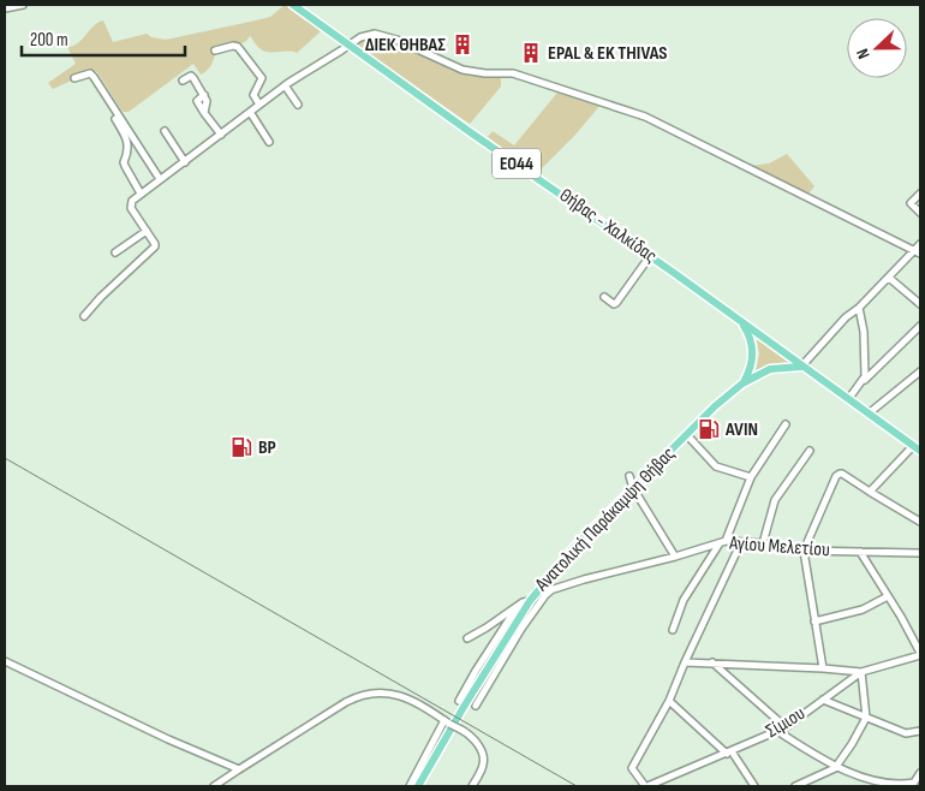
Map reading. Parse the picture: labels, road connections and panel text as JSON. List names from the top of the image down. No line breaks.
{"streets":{"main road":["ΕΟ44","Θήβας - Χαλκίδας","Ανατολική Παράκαμψη Θήβας"],"street":["Αγίου Μελετίου","Σίμιου"]},"crossings":[["Θήβας - Χαλκίδας","Ανατολική Παράκαμψη Θήβας"],["Ανατολική Παράκαμψη Θήβας","Αγίου Μελετίου"]],"places":{"building":["ΔΙΕΚ ΘΗΒΑΣ","EPAL & EK THIVAS"],"fuel station":["AVIN","BP"]},"scale_bar":"200 m","north":"left"}
